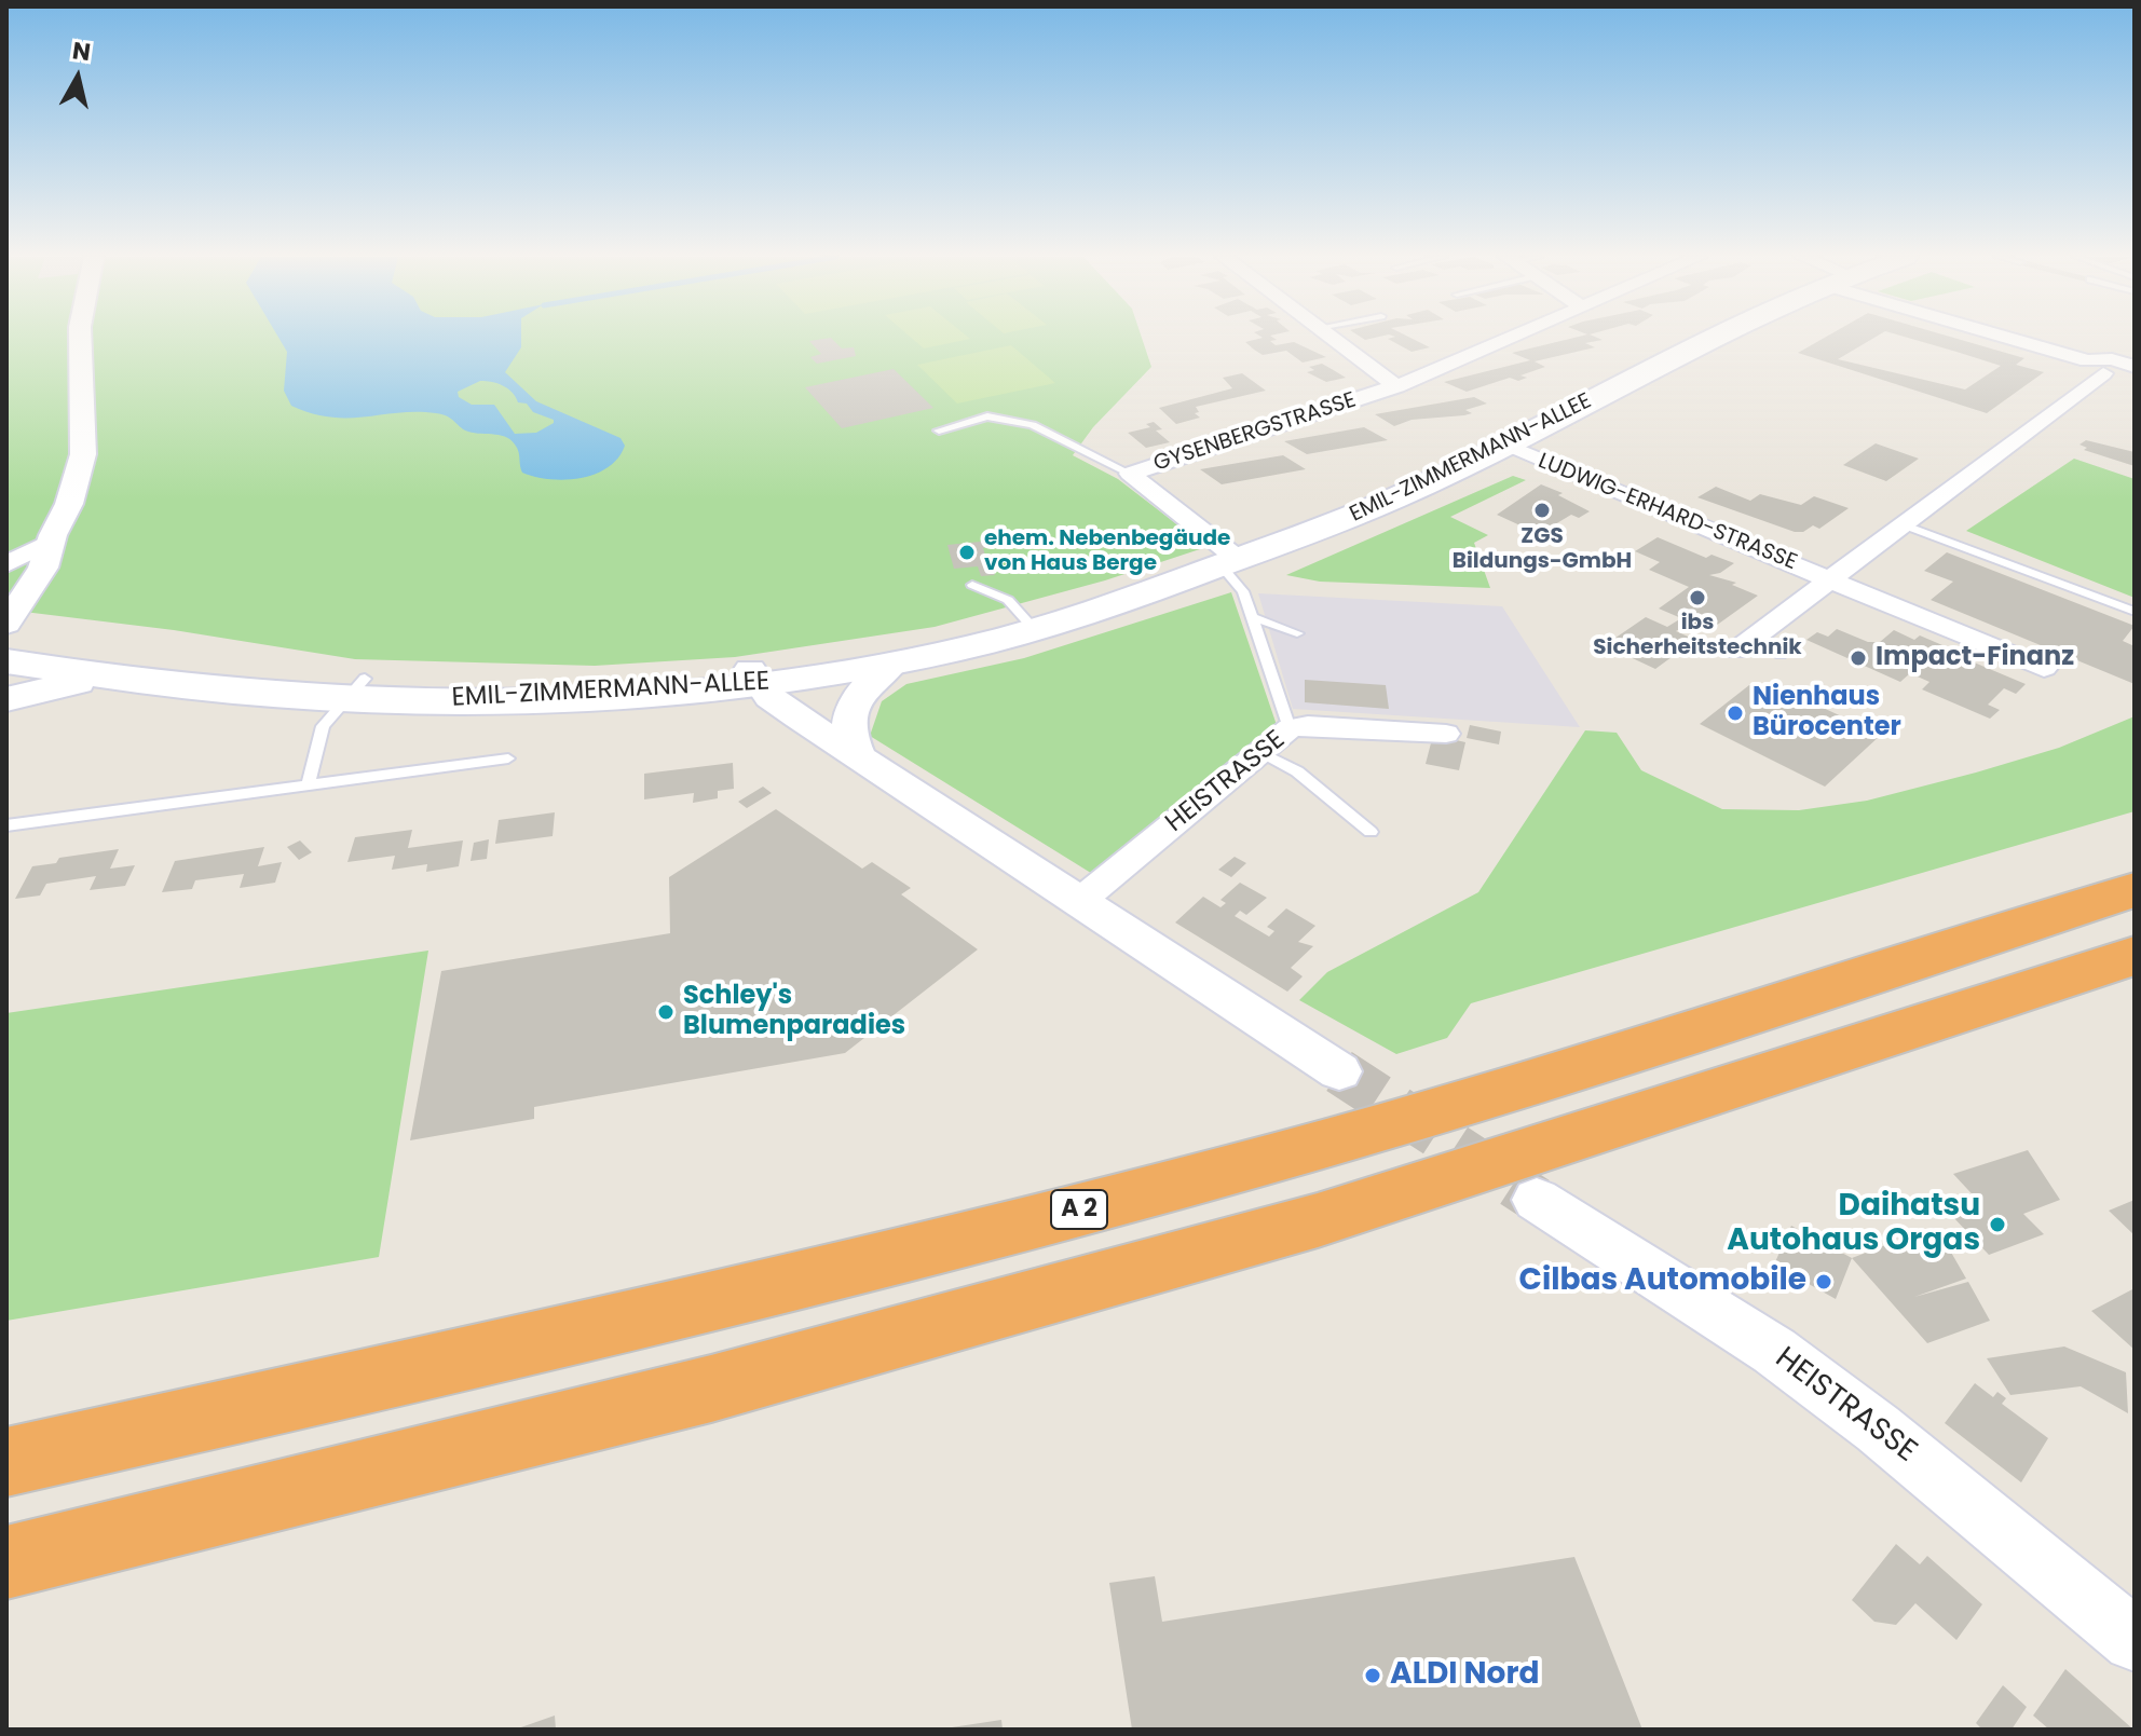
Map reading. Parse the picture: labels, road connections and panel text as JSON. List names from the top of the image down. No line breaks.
{"streets":{"highway":["A 2"],"main road":["EMIL-ZIMMERMANN-ALLEE"],"street":["GYSENBERGSTRASSE","LUDWIG-ERHARD-STRASSE","HEISTRASSE"]},"crossings":[["GYSENBERGSTRASSE","EMIL-ZIMMERMANN-ALLEE"],["EMIL-ZIMMERMANN-ALLEE","LUDWIG-ERHARD-STRASSE"]],"places":["ZGS Bildungs-GmbH","ehem. Nebenbegäude von Haus Berge","ibs Sicherheitstechnik","Impact-Finanz","Nienhaus Bürocenter","Schley's Blumenparadies","Daihatsu Autohaus Orgas","Cilbas Automobile","ALDI Nord"],"north":"top"}
